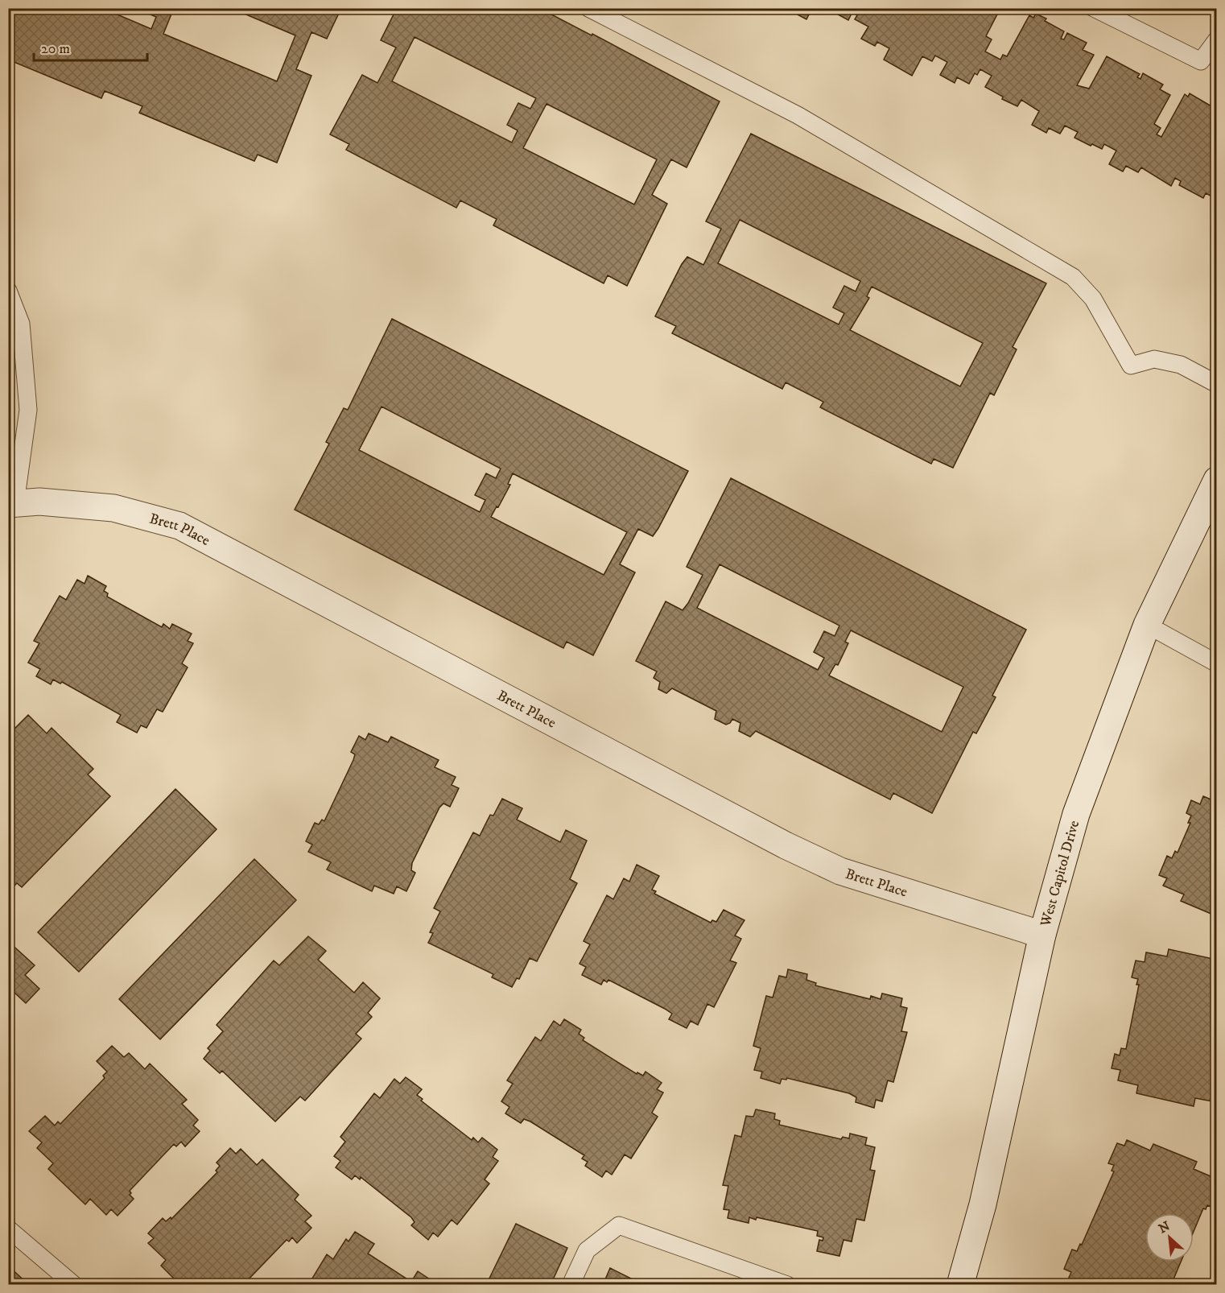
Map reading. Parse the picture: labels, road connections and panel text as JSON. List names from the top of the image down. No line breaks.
{"streets":{"street":["Brett Place","West Capitol Drive"]},"crossings":[["Brett Place","West Capitol Drive"]],"scale_bar":"20 m","north":"top left"}
